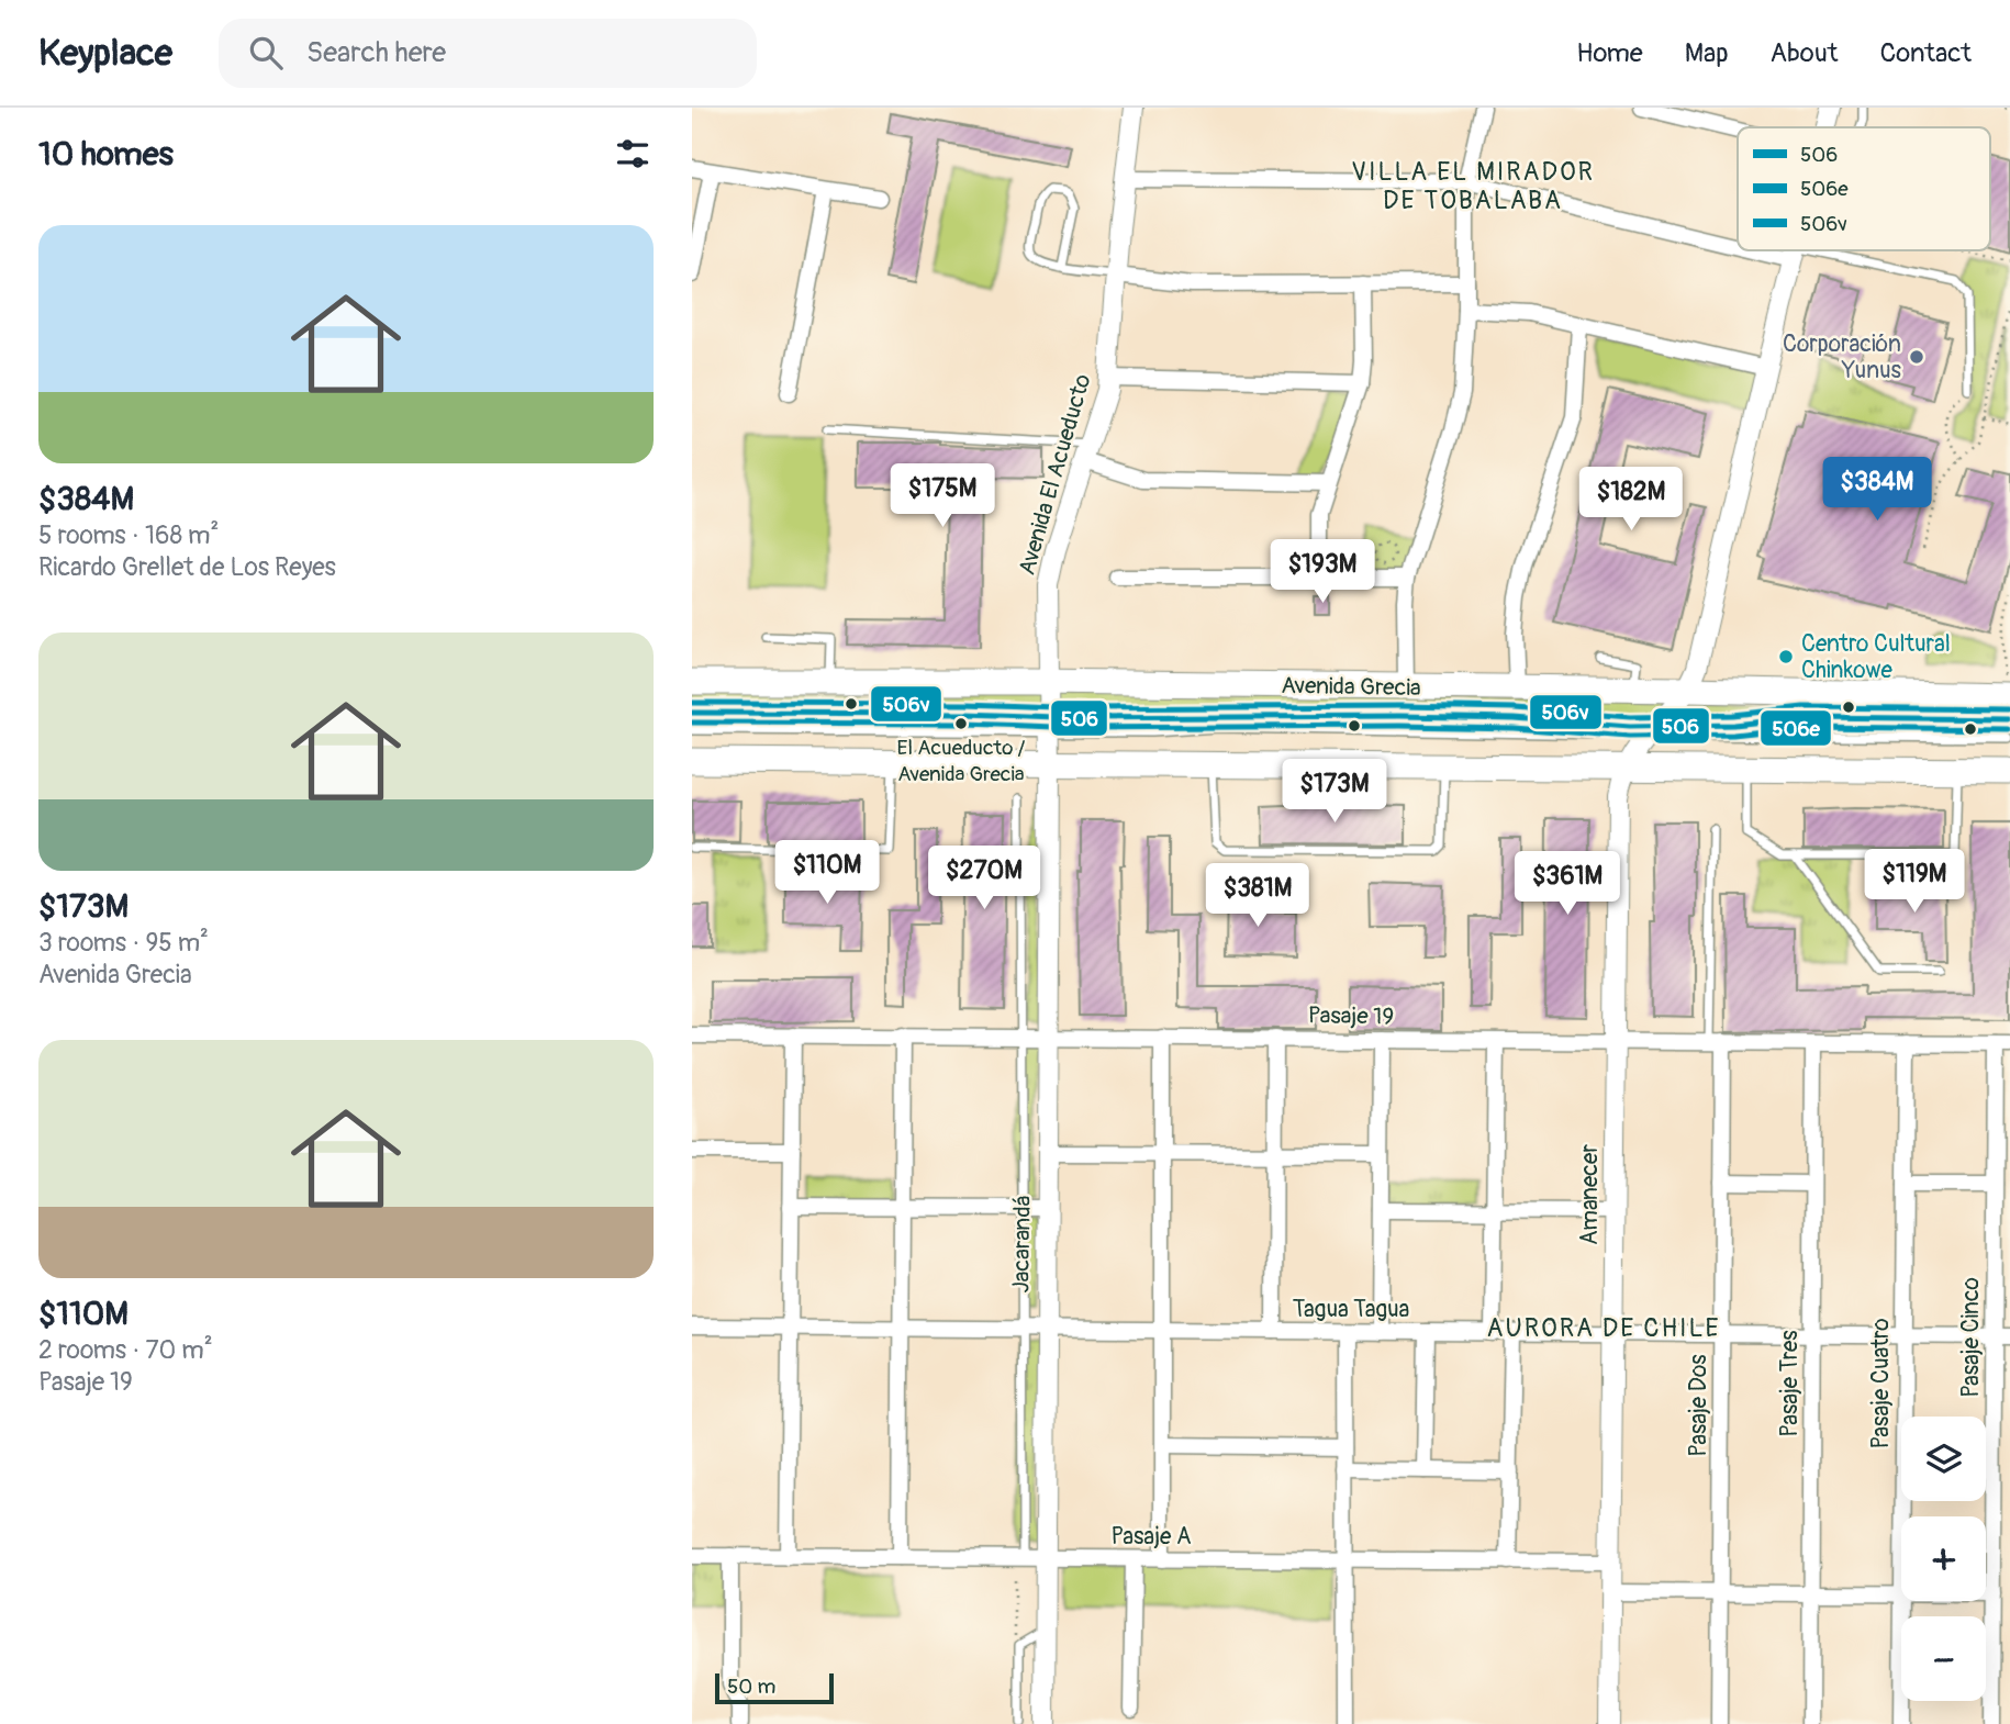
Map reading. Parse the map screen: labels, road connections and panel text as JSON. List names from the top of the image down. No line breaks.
{"streets":{"main road":["Avenida Grecia"],"street":["Avenida El Acueducto","Pasaje 19","Amanecer","Jacarandá","Tagua Tagua","Pasaje Cinco","Pasaje Tres","Pasaje Cuatro","Pasaje Dos","Pasaje A"]},"crossings":[["Avenida El Acueducto","Avenida Grecia"],["Avenida El Acueducto","Jacarandá"],["Avenida Grecia","Amanecer"],["Pasaje 19","Amanecer"],["Pasaje 19","Jacarandá"],["Pasaje 19","Pasaje Cinco"],["Pasaje 19","Pasaje Tres"],["Pasaje 19","Pasaje Cuatro"],["Pasaje 19","Pasaje Dos"],["Amanecer","Tagua Tagua"],["Amanecer","Pasaje A"],["Jacarandá","Tagua Tagua"],["Jacarandá","Pasaje A"],["Tagua Tagua","Pasaje Cinco"],["Tagua Tagua","Pasaje Tres"],["Tagua Tagua","Pasaje Cuatro"],["Tagua Tagua","Pasaje Dos"]],"districts":["VILLA EL MIRADOR DE TOBALABA","AURORA DE CHILE"],"places":["Corporación Yunus","Centro Cultural Chinkowe","El Acueducto / Avenida Grecia"],"lines":["transit line 506v","transit line 506","transit line 506e"],"legend":["506","506e","506v"],"scale_bar":"50 m","page":{"header":"Keyplace","search":"Search here","nav":["Home","Map","About","Contact"],"heading":"10 homes","list":[{"name":"$384M","note":"5 rooms · 168 m² · Ricardo Grellet de Los Reyes"},{"name":"$173M","note":"3 rooms · 95 m² · Avenida Grecia"},{"name":"$110M","note":"2 rooms · 70 m² · Pasaje 19"}],"price":["$384M","$175M","$182M","$193M","$173M","$110M","$270M","$119M","$361M","$381M"],"map_buttons":["+","−"],"scale":"50 m"}}
